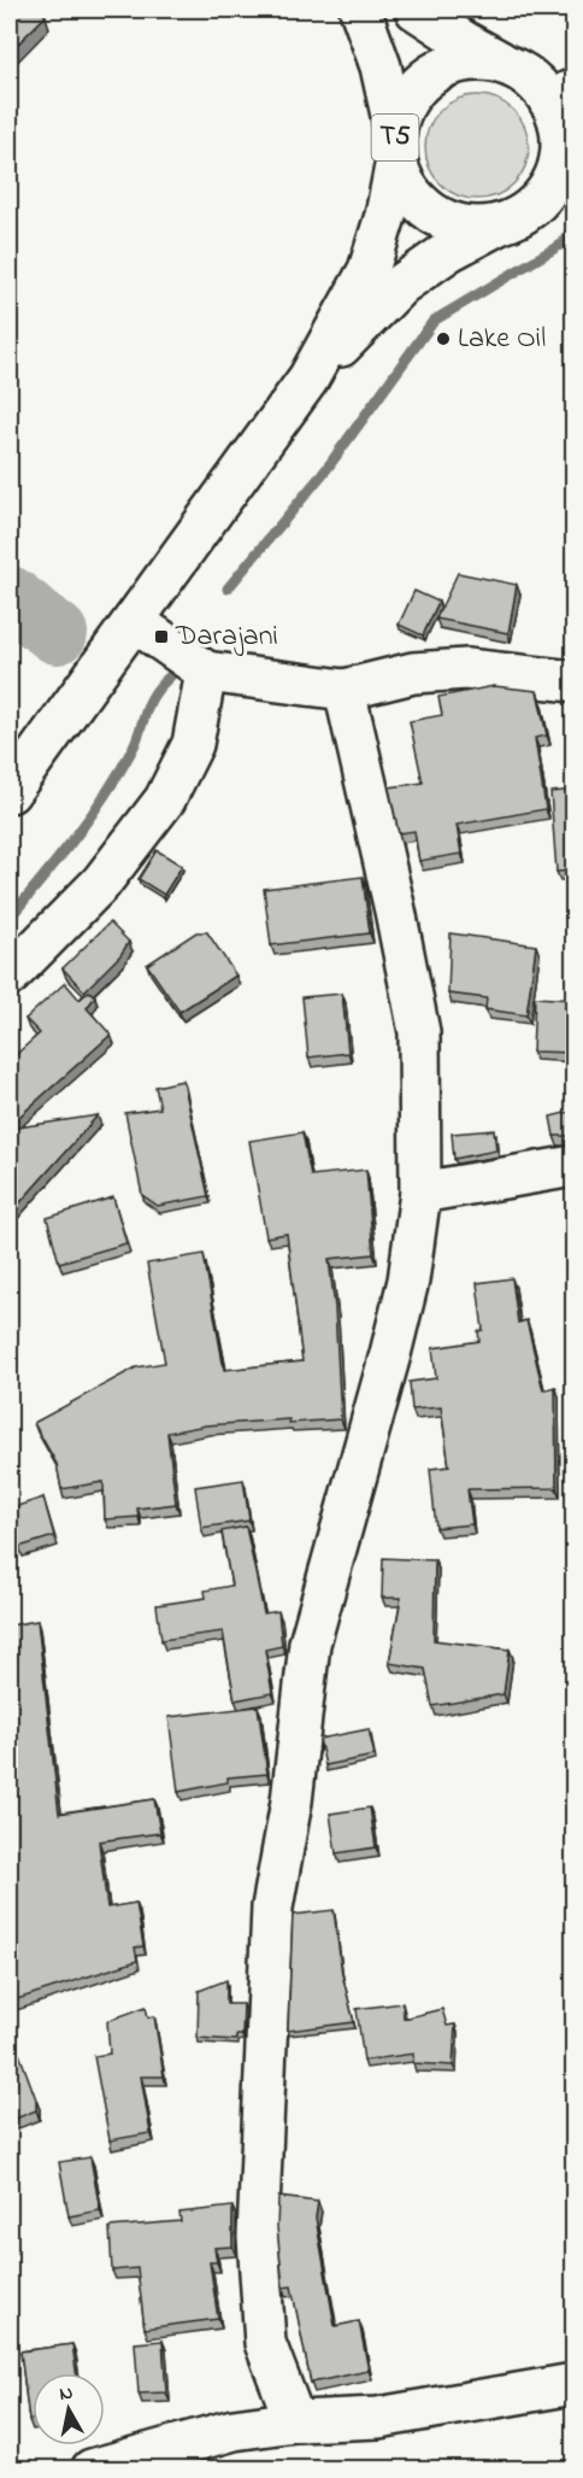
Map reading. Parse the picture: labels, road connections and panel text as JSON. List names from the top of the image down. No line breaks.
{"streets":{"main road":["T5"]},"places":{"other":["Lake Oil"],"transit":["Darajani"]},"north":"top"}
